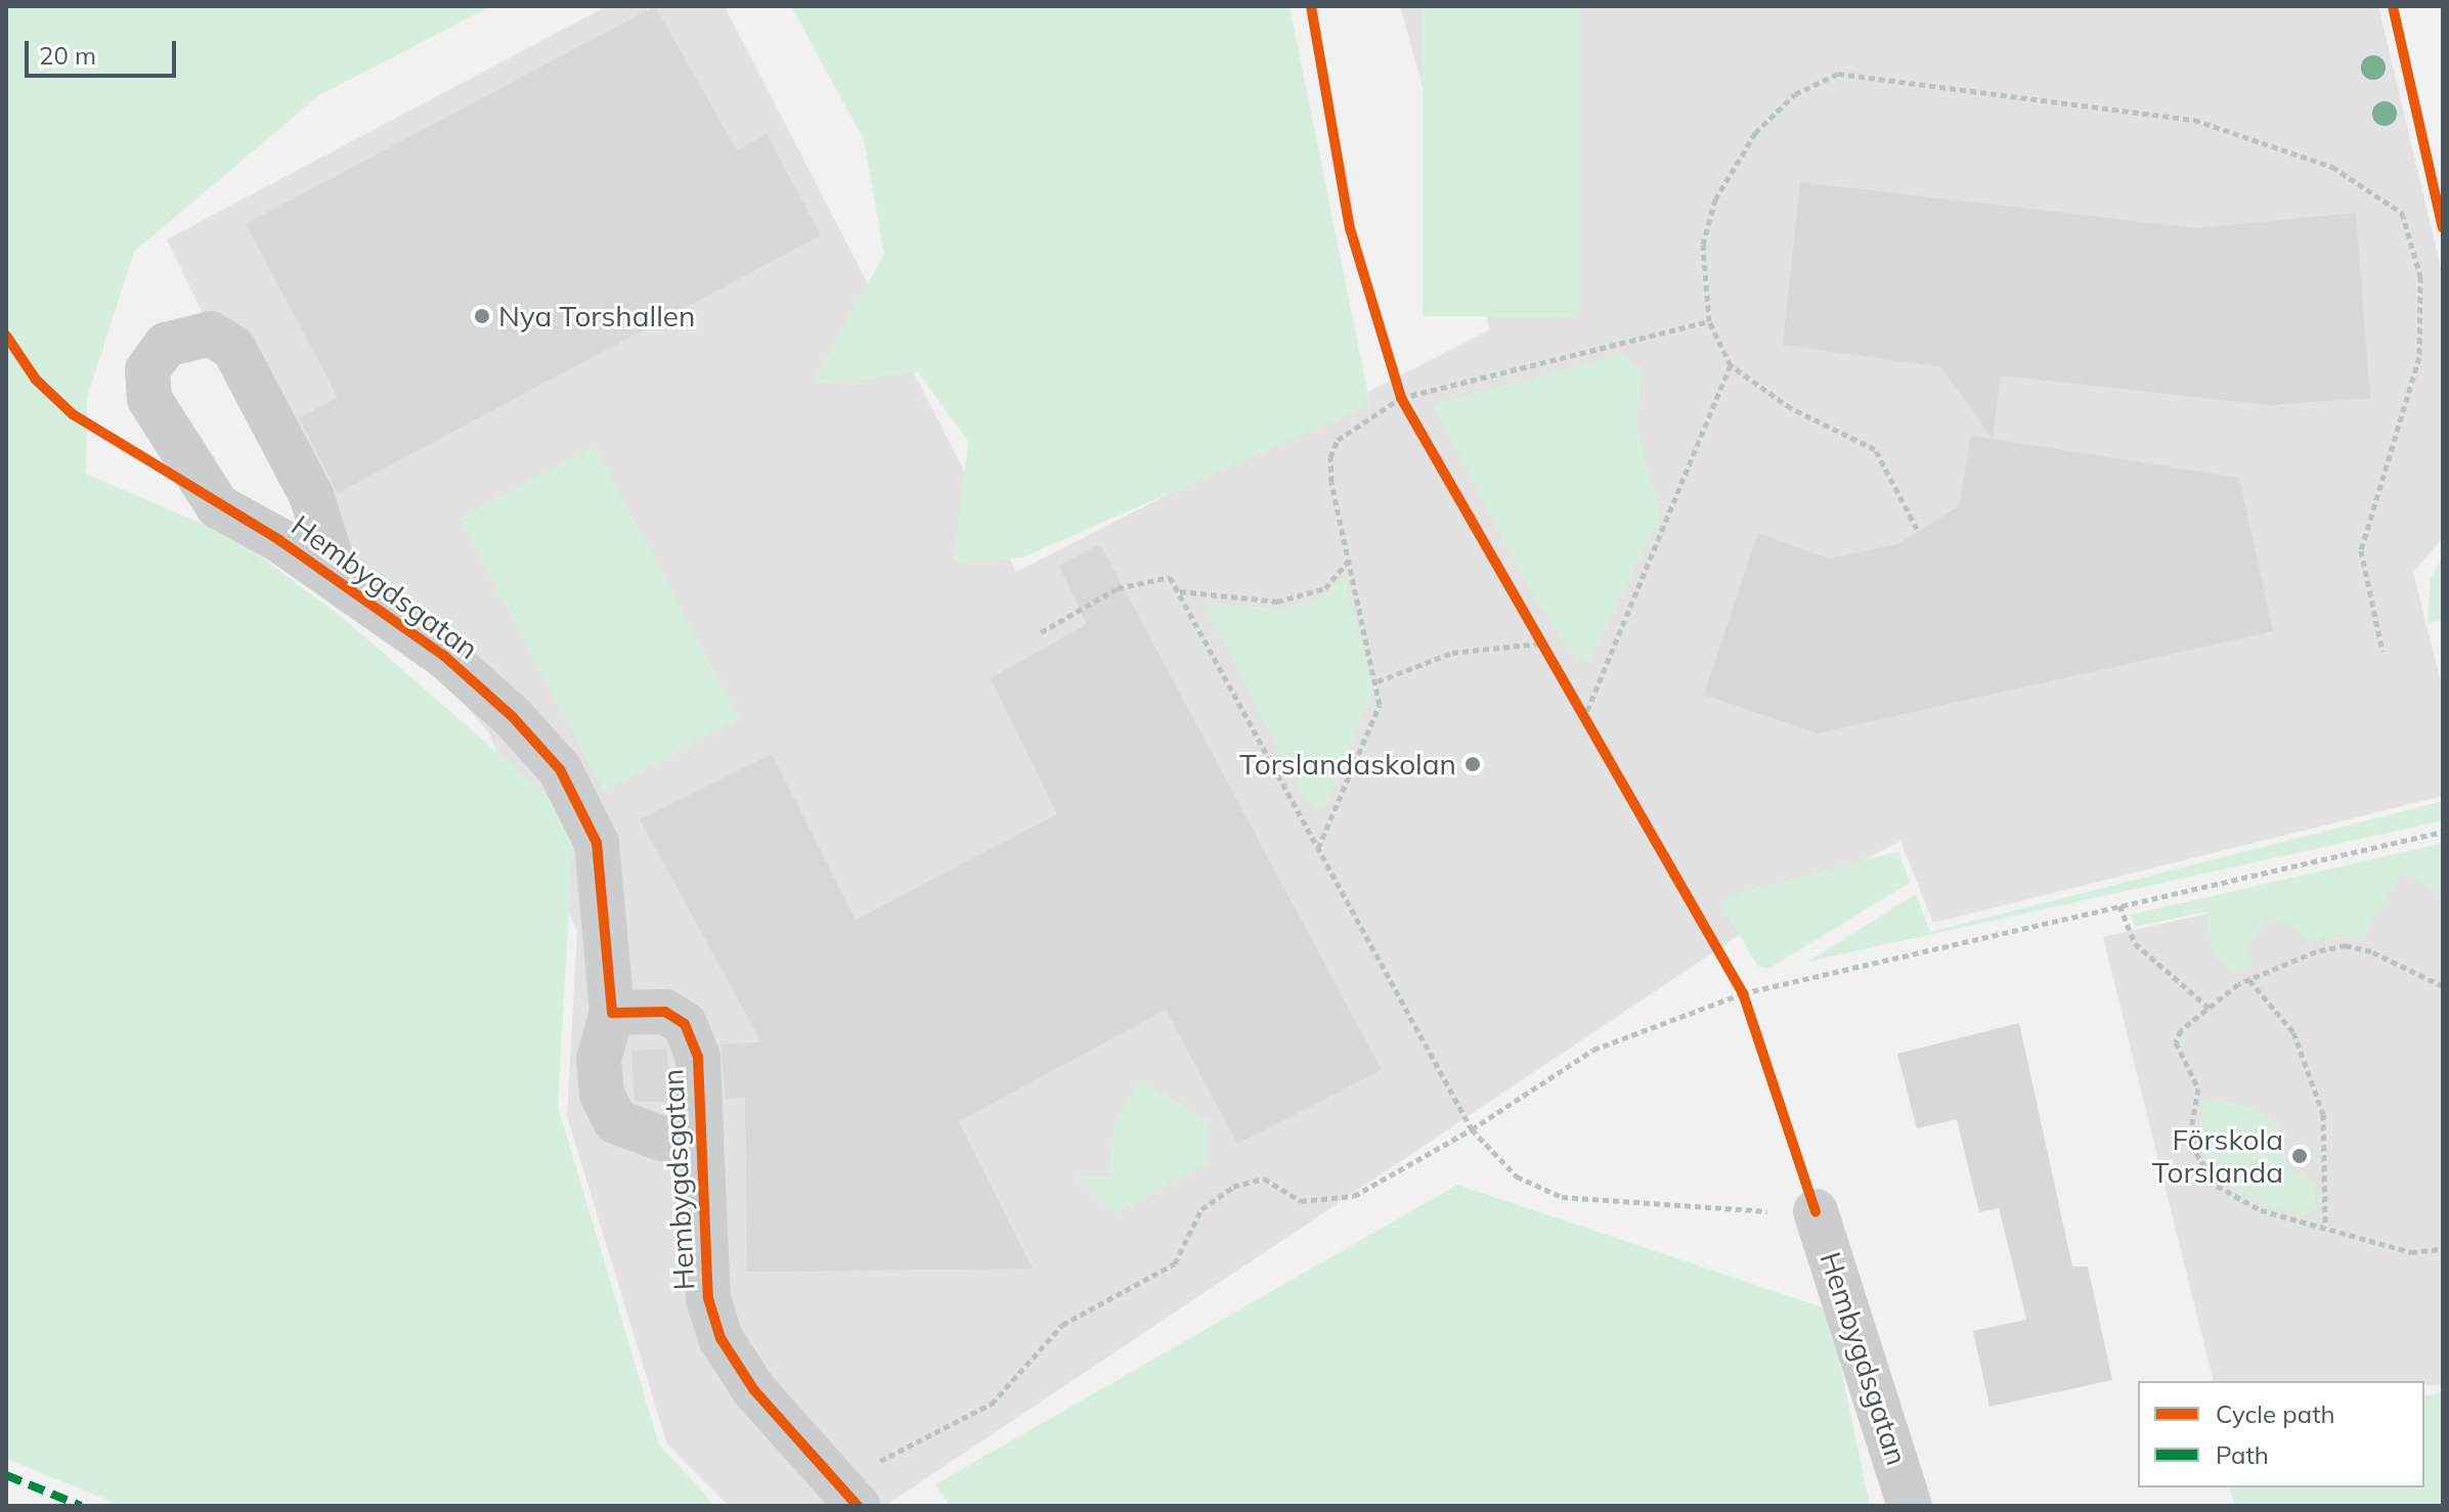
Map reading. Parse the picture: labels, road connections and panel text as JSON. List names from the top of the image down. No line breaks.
{"streets":{"street":["Hembygdsgatan"]},"places":["Nya Torshallen","Torslandaskolan","Förskola Torslanda"],"legend":["Cycle path","Path"],"scale_bar":"20 m"}
